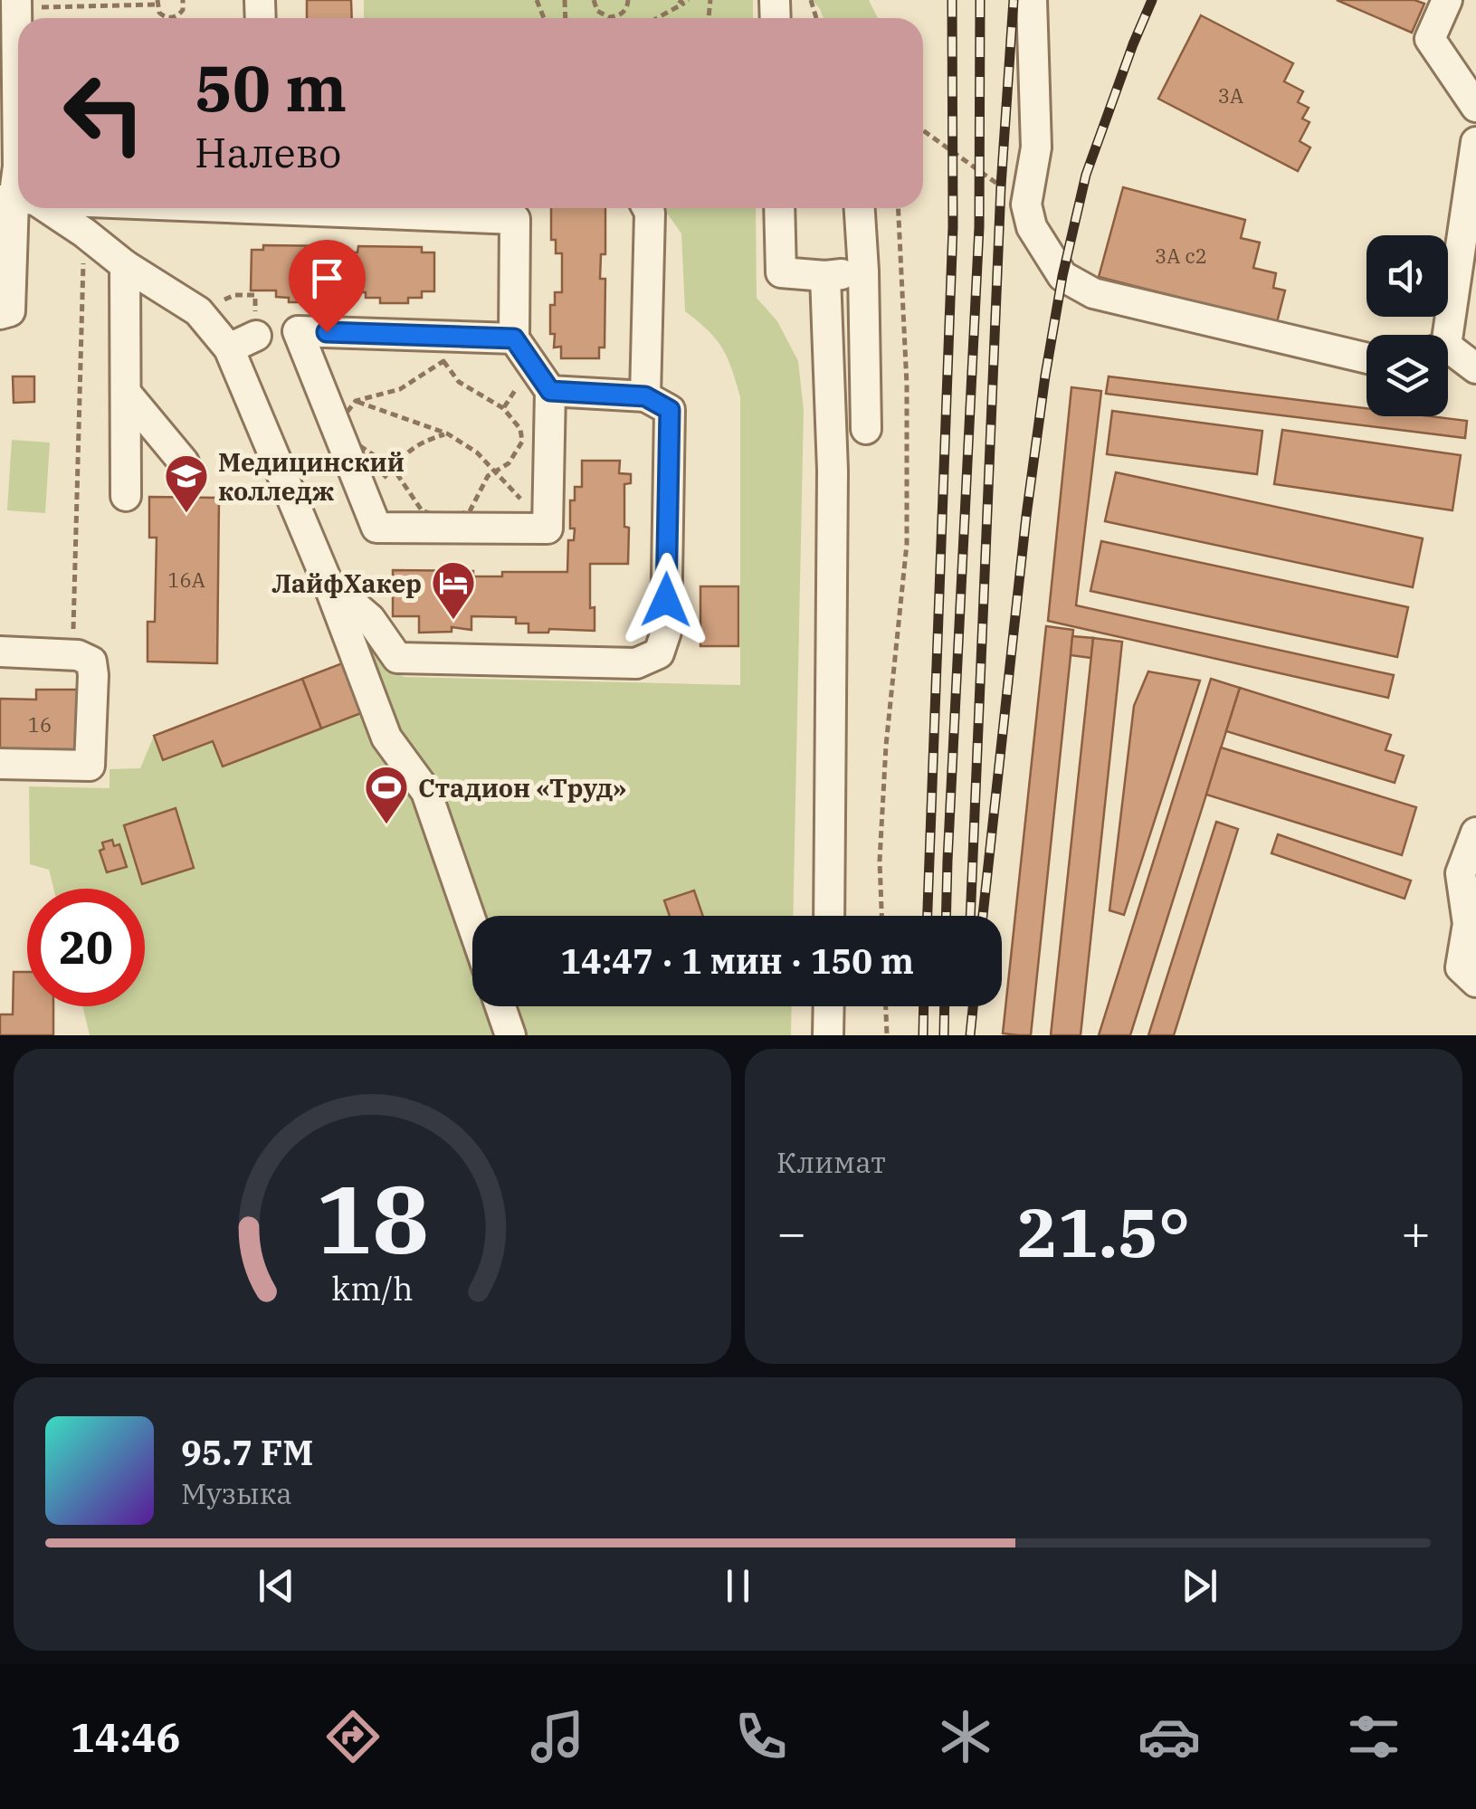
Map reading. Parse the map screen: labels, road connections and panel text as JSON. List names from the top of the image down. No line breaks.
{"places":{"school or university":["Медицинский колледж"],"hotel":["ЛайфХакер"],"sports":["Стадион «Труд»"]},"house_numbers":["3А","3А с2","16А","16"],"page":{"turn":["50 m","Налево"],"limit":"20","trip":"14:47 · 1 мин · 150 m","tile":"Климат","heat":["−","21.5°","+"],"song":["95.7 FM","Музыка"],"tabs":"14:46","gauge":["18","km/h"]}}
